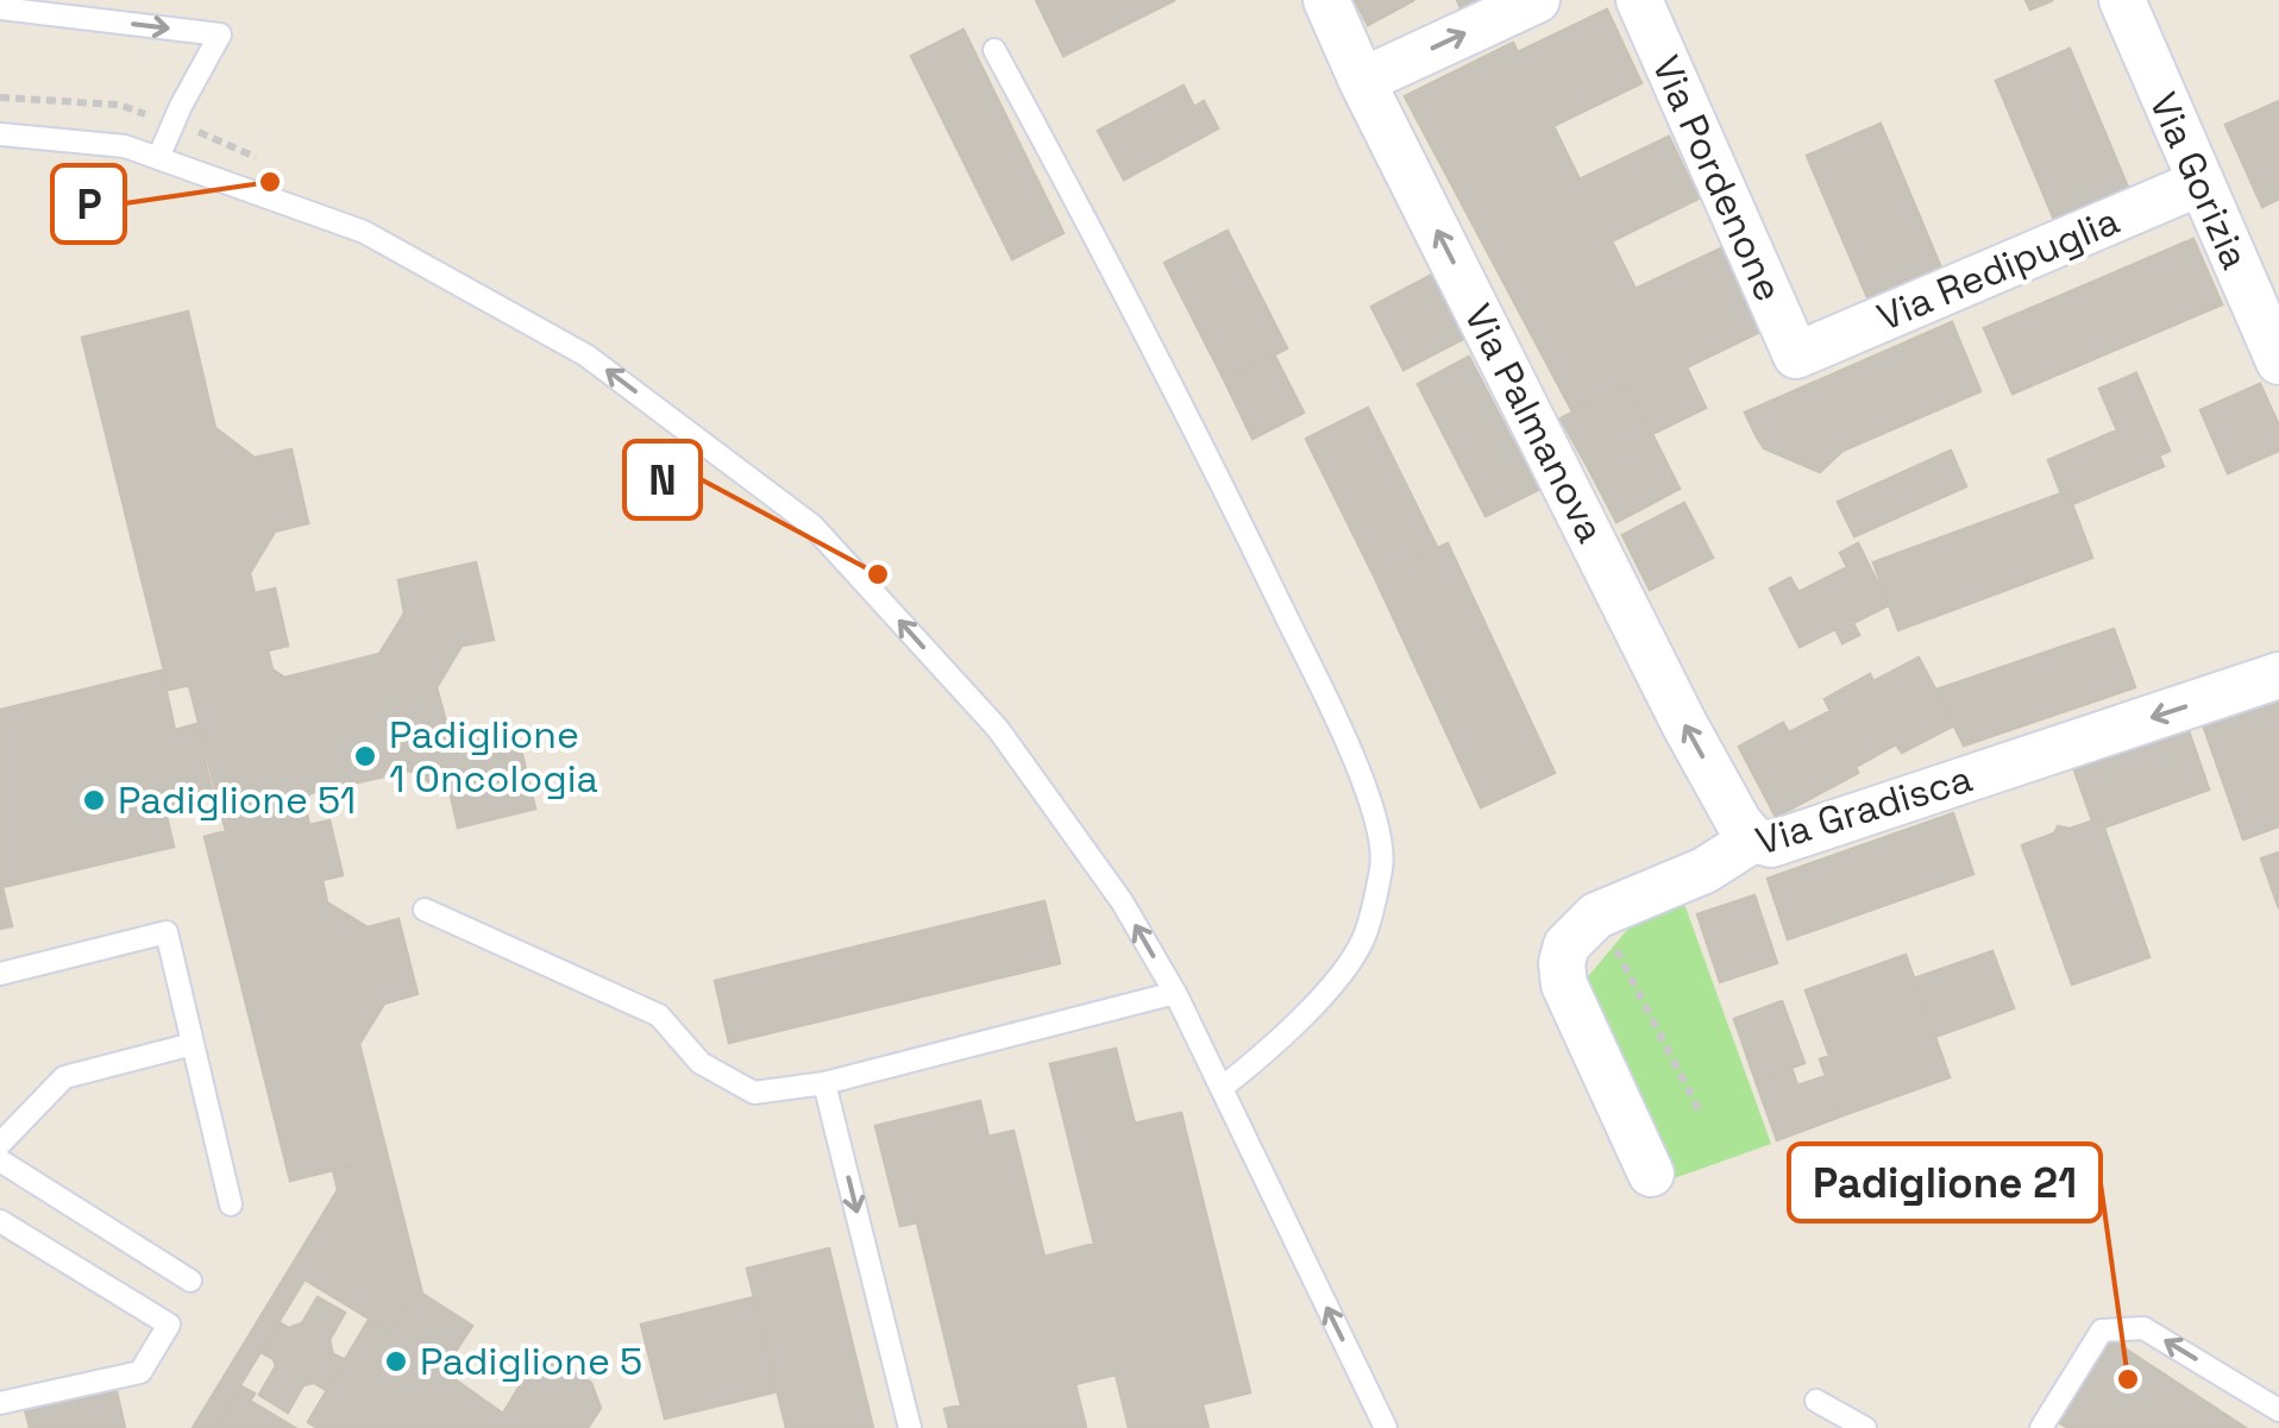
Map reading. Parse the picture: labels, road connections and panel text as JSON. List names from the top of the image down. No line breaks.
{"streets":{"street":["Via Pordenone","Via Gorizia","Via Redipuglia","Via Palmanova","Via Gradisca"]},"crossings":[["Via Pordenone","Via Redipuglia"],["Via Gorizia","Via Redipuglia"],["Via Palmanova","Via Gradisca"]],"one_way":["Via Palmanova","Via Gradisca"],"places":["P","N","Padiglione 1 Oncologia","Padiglione 51","Padiglione 5","Padiglione 21"]}
